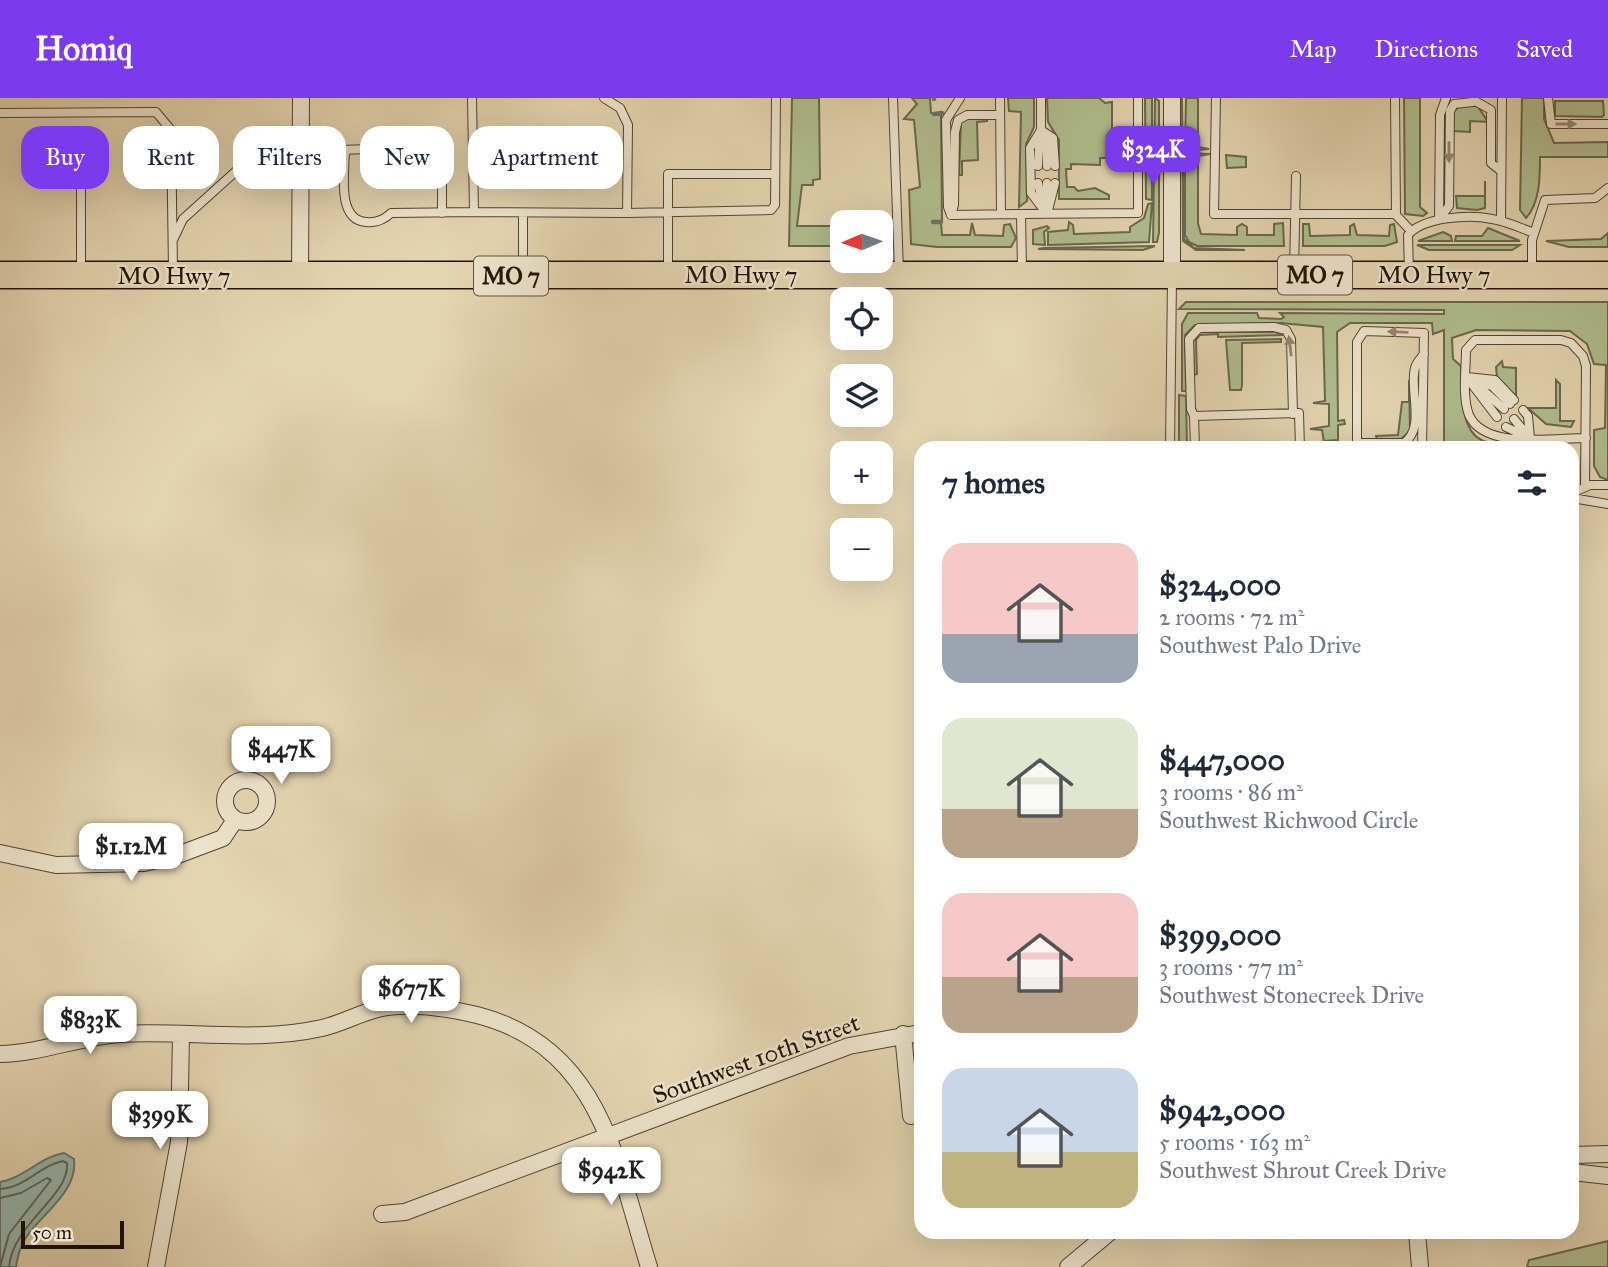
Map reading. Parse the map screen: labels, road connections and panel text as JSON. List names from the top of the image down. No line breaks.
{"streets":{"main road":["MO Hwy 7","MO 7"],"street":["Southwest 10th Street"]},"scale_bar":"50 m","north":"left","page":{"header":"Homiq","nav":["Map","Directions","Saved"],"price":["$324K","$447K","$1.12M","$677K","$833K","$399K","$942K"],"chip":["Buy","Rent","Filters","New","Apartment"],"map_buttons":["+","−"],"heading":"7 homes","list":[{"name":"$324,000","note":"2 rooms · 72 m² · Southwest Palo Drive"},{"name":"$447,000","note":"3 rooms · 86 m² · Southwest Richwood Circle"},{"name":"$399,000","note":"3 rooms · 77 m² · Southwest Stonecreek Drive"},{"name":"$942,000","note":"5 rooms · 163 m² · Southwest Shrout Creek Drive"}],"scale":"50 m"}}
